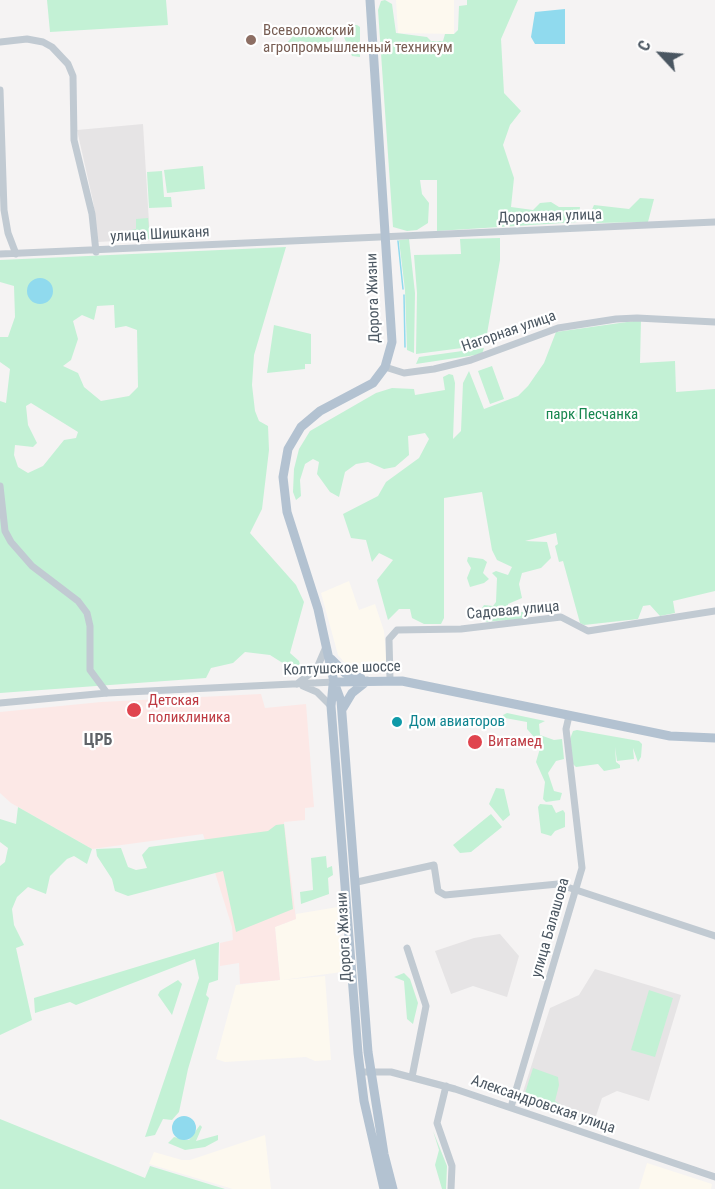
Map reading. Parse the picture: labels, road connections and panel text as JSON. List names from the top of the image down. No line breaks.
{"streets":{"main road":["Дорога Жизни","Колтушское шоссе"],"street":["Дорожная улица","улица Шишканя","Нагорная улица","Садовая улица","улица Балашова","Александровская улица"]},"crossings":[["Дорожная улица","улица Шишканя"],["Дорожная улица","Дорога Жизни"],["улица Шишканя","Дорога Жизни"],["Дорога Жизни","Нагорная улица"],["Дорога Жизни","Колтушское шоссе"],["Дорога Жизни","Александровская улица"],["Садовая улица","Колтушское шоссе"],["Колтушское шоссе","улица Балашова"],["улица Балашова","Александровская улица"]],"districts":["ЦРБ"],"parks":["парк Песчанка"],"places":["Всеволожский агропромышленный техникум","Детская поликлиника","Дом авиаторов","Витамед"],"north":"top left"}
